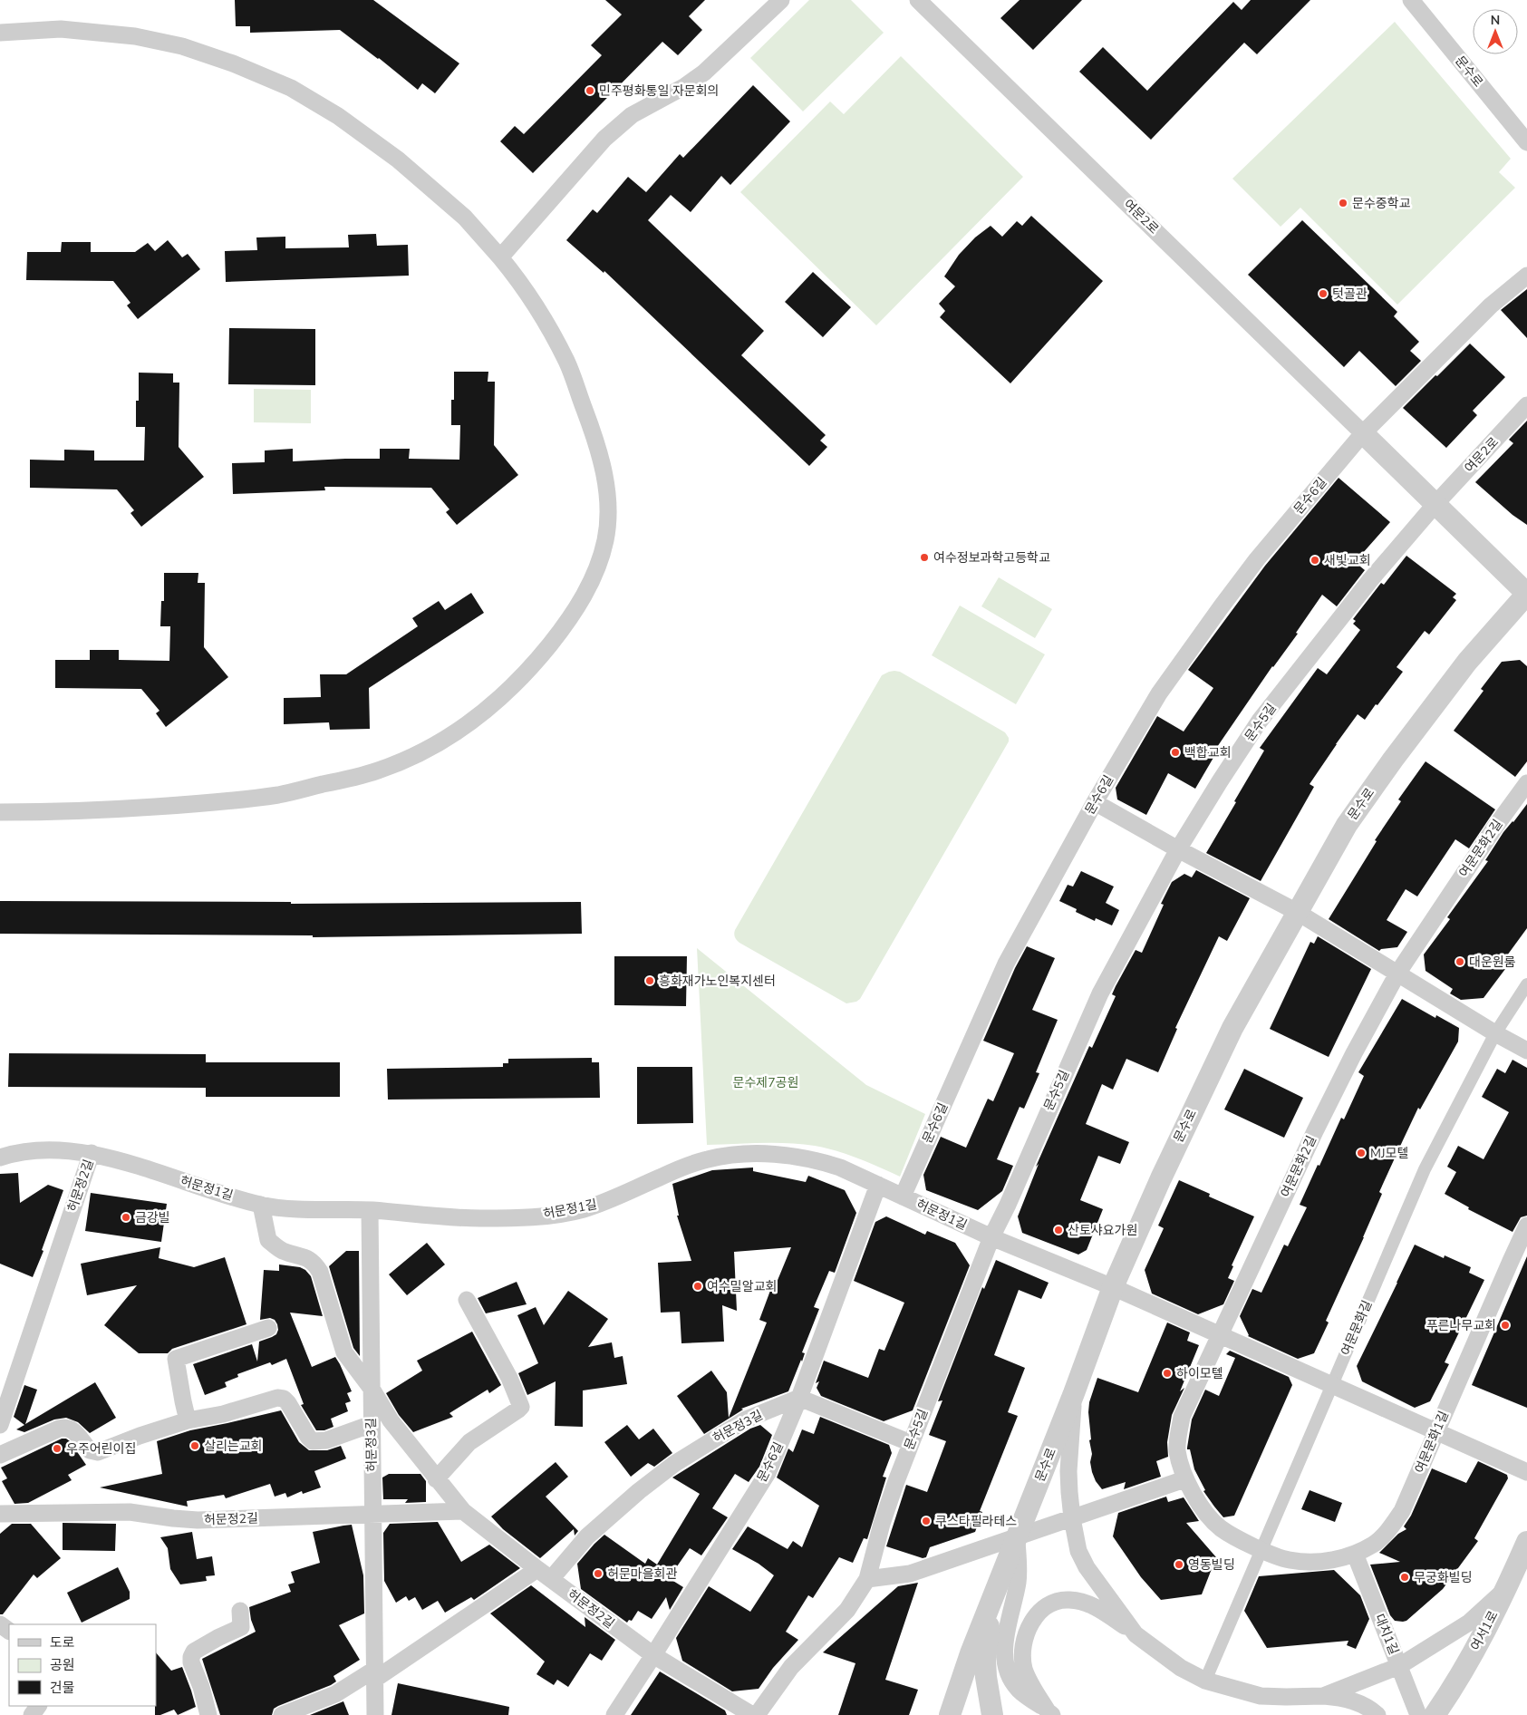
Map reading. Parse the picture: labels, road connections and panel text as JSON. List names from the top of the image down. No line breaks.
{"streets":{"street":["문수로","여문2로","문수6길","문수5길","여문문화2길","허문정2길","허문정1길","여문문화길","허문정3길","여문문화1길","여서1로","대치1길"]},"crossings":[["문수로","여문2로"],["문수로","허문정1길"],["여문2로","문수6길"],["여문2로","문수5길"],["문수6길","허문정2길"],["문수6길","허문정1길"],["문수6길","허문정3길"],["문수5길","허문정1길"],["여문문화2길","허문정1길"],["여문문화2길","여문문화길"],["여문문화2길","여문문화1길"],["허문정2길","허문정1길"],["허문정2길","허문정3길"],["허문정1길","여문문화길"],["허문정1길","허문정3길"],["허문정1길","여문문화1길"],["여문문화길","여문문화1길"],["여문문화1길","대치1길"]],"parks":["문수제7공원"],"places":["민주평화통일 자문회의","문수중학교","텃골관","여수정보과학고등학교","새빛교회","백합교회","대운원룸","흥화재가노인복지센터","MJ모텔","금강빌","산토샤요가원","여수밀알교회","푸른나무교회","하이모텔","살리는교회","우주어린이집","쿠스타필라테스","영동빌딩","허문마을회관","무궁화빌딩"],"legend":["도로","공원","건물"],"north":"top"}
